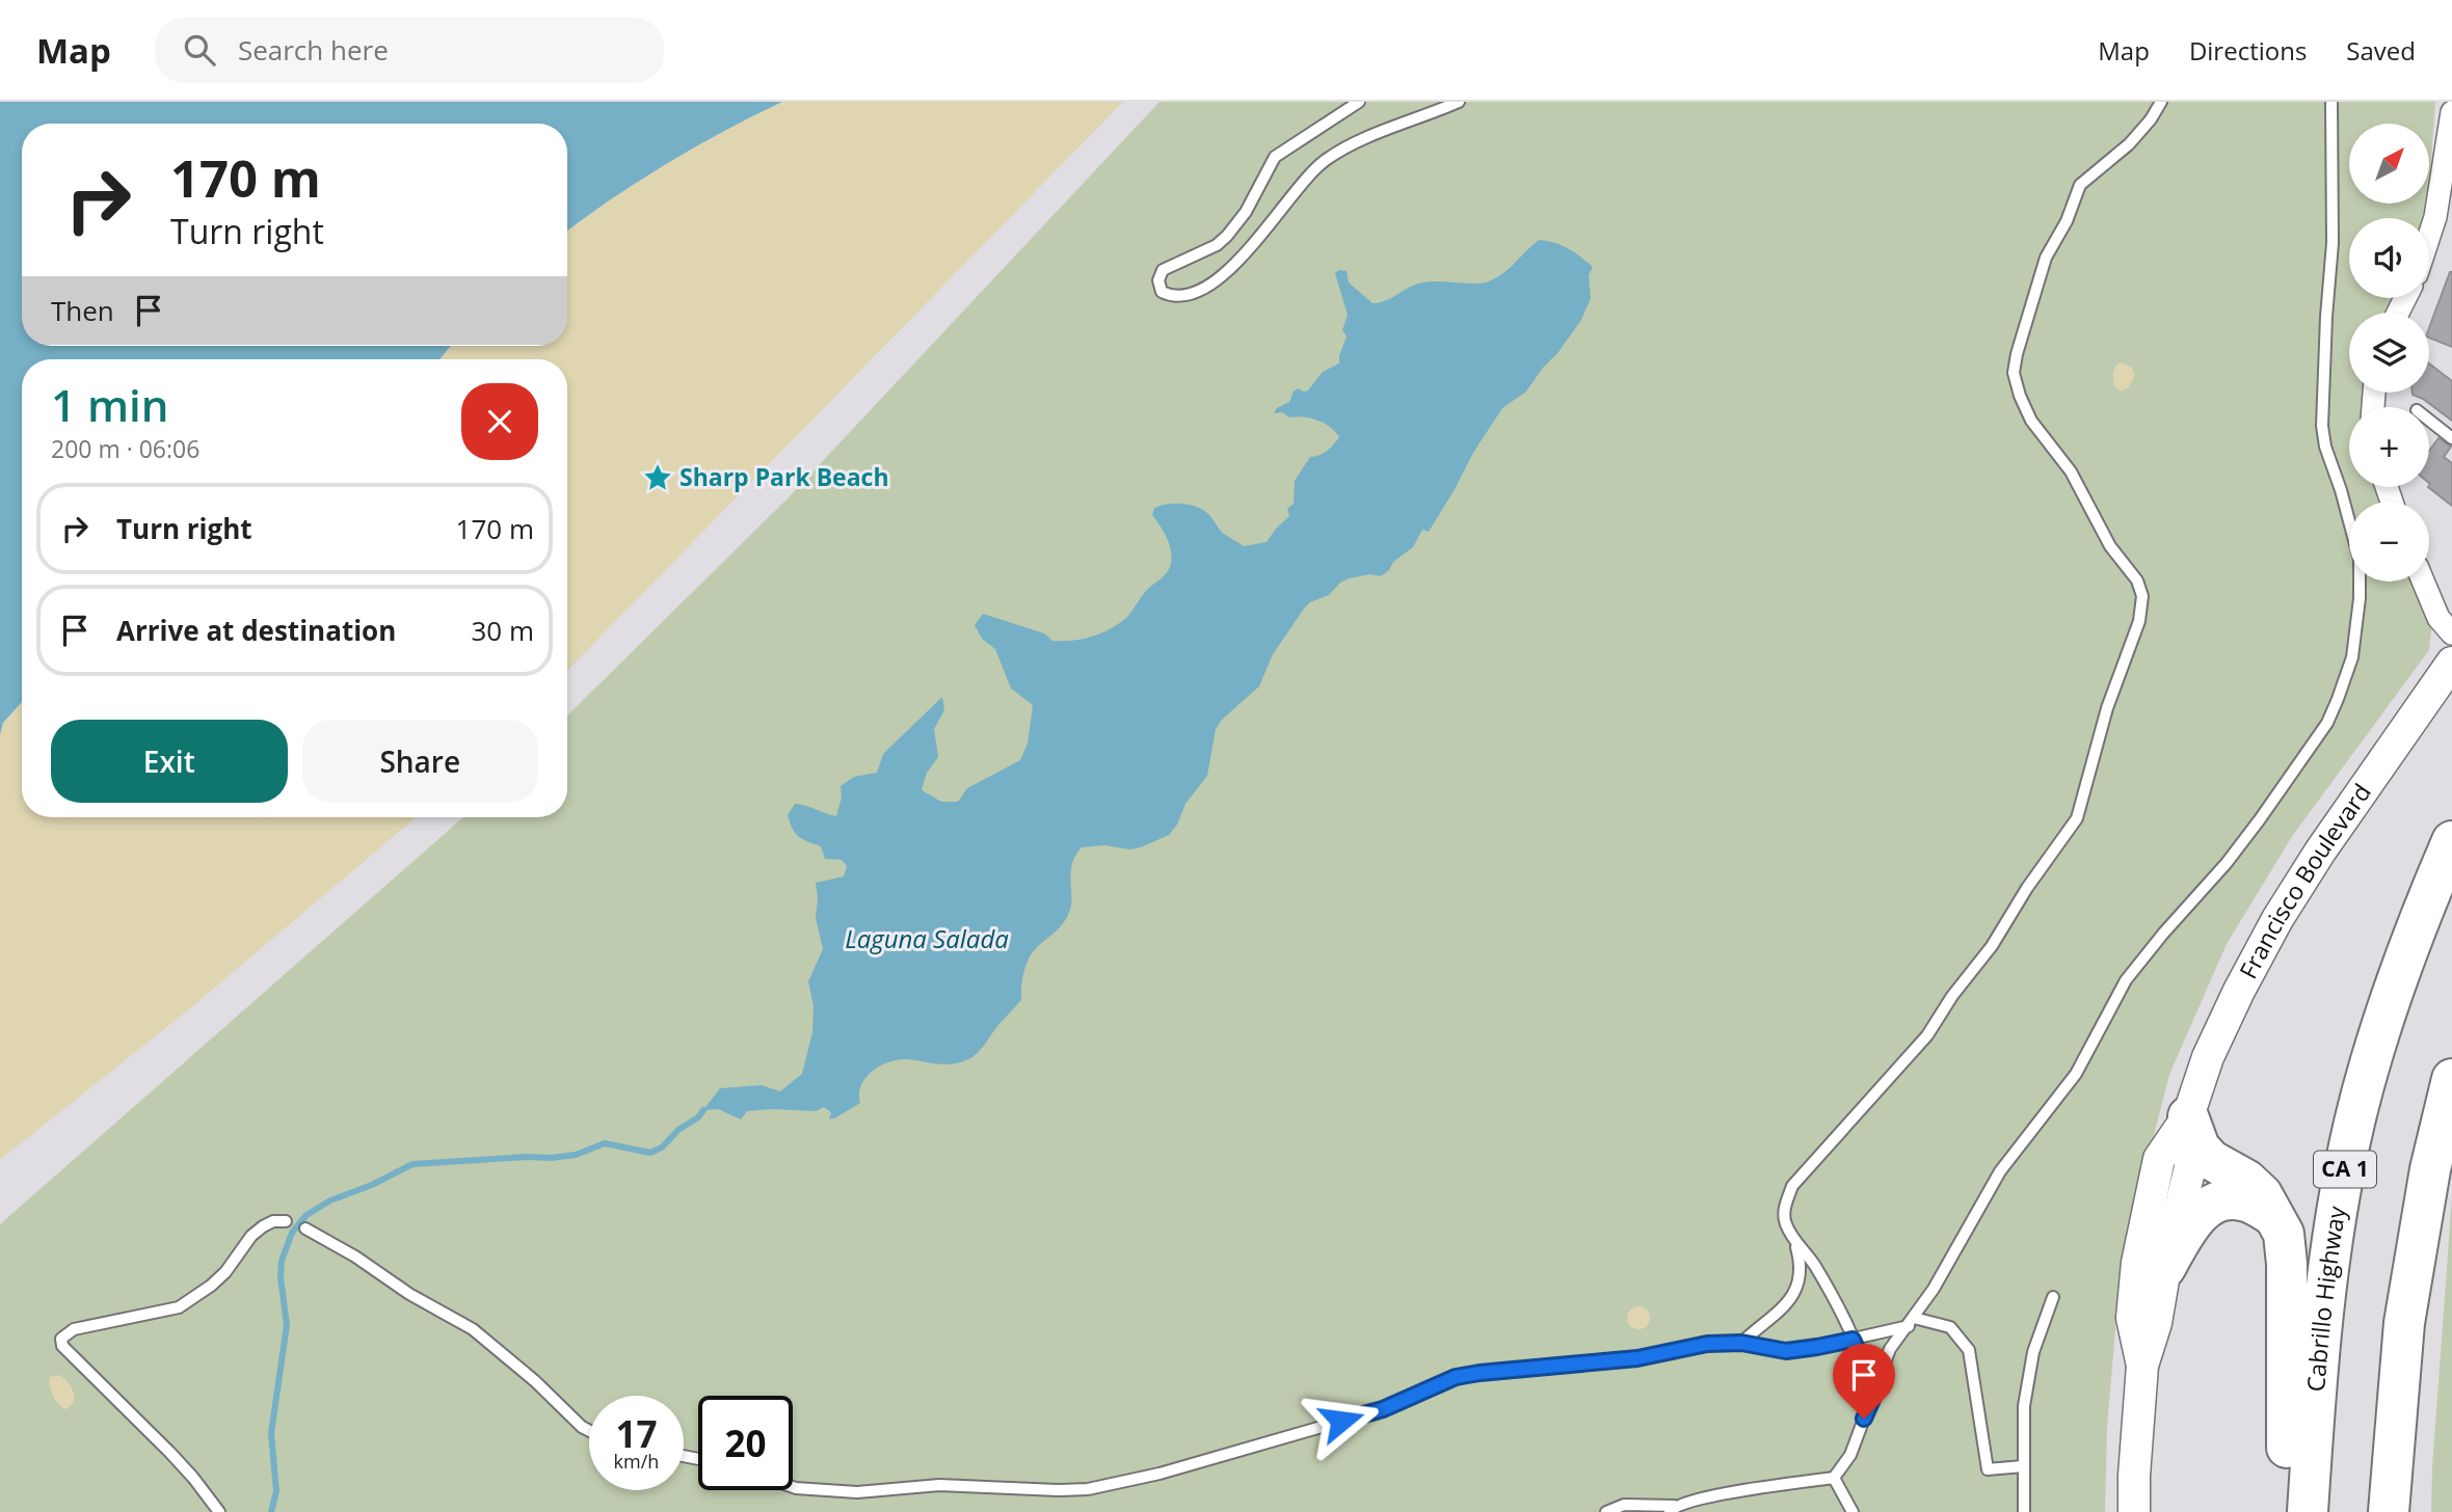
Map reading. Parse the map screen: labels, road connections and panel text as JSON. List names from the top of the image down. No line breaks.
{"streets":{"highway":["CA 1","Cabrillo Highway"],"street":["Francisco Boulevard"]},"water":["Laguna Salada"],"places":{"place":["Sharp Park Beach"]},"north":"top right","page":{"header":"Map","search":"Search here","nav":["Map","Directions","Saved"],"map_buttons":["+","−"],"turn":["170 m","Turn right"],"then":"Then","heading":["1 min","200 m · 06:06"],"list":[{"name":"Turn right","value":"170 m"},{"name":"Arrive at destination","value":"30 m"}],"buttons":["Exit","Share"],"speed":"17 km/h","limit":"20"}}
